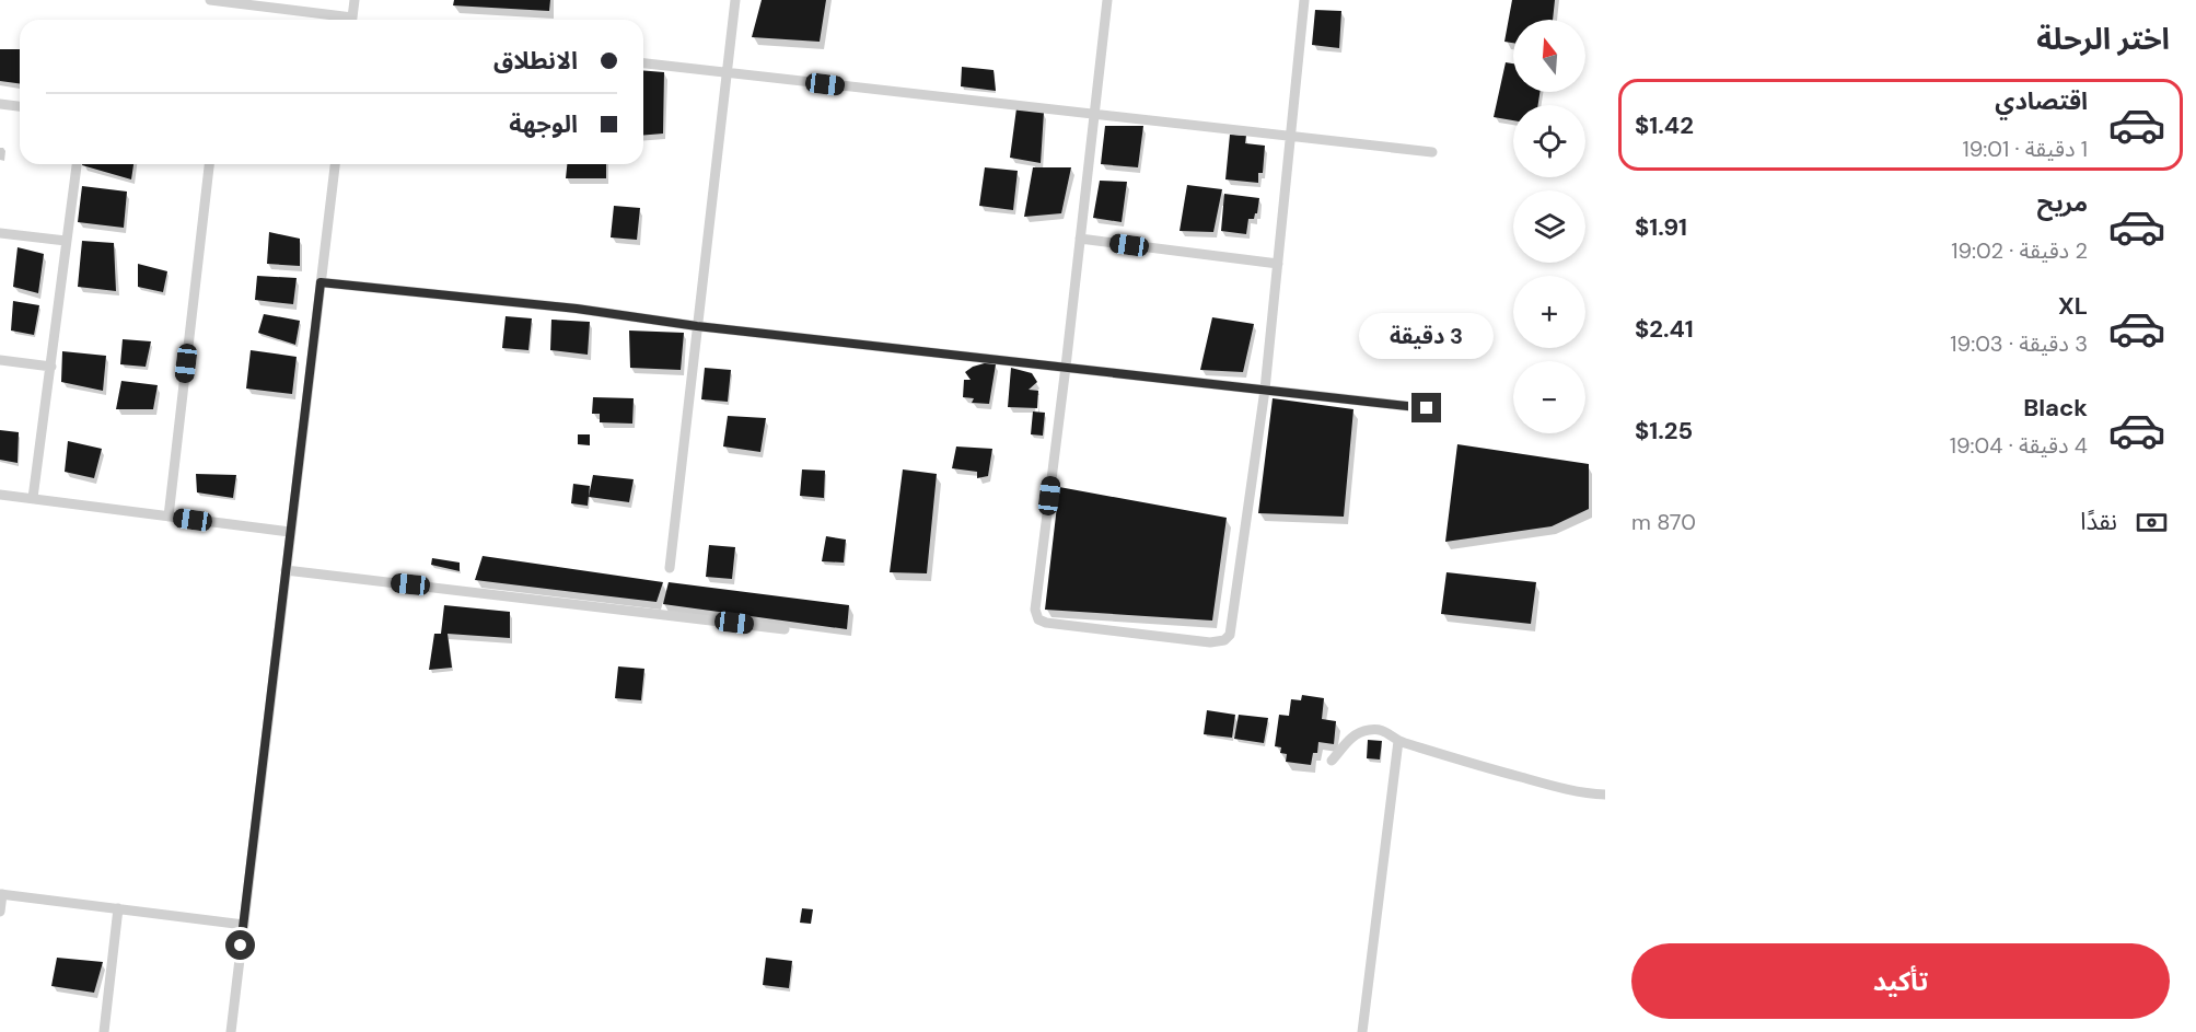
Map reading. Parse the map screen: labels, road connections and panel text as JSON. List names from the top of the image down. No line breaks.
{"north":"top","page":{"heading":"اختر الرحلة","map_buttons":["+","−"],"banner":["الانطلاق","الوجهة"],"list":[{"name":"اقتصادي","note":"1 دقيقة · 19:01","value":"$1.42"},{"name":"مريح","note":"2 دقيقة · 19:02","value":"$1.91"},{"name":"XL","note":"3 دقيقة · 19:03","value":"$2.41"},{"name":"Black","note":"4 دقيقة · 19:04","value":"$1.25"}],"bubble":"3 دقيقة","pay":["نقدًا","870 m"],"buttons":"تأكيد"}}
